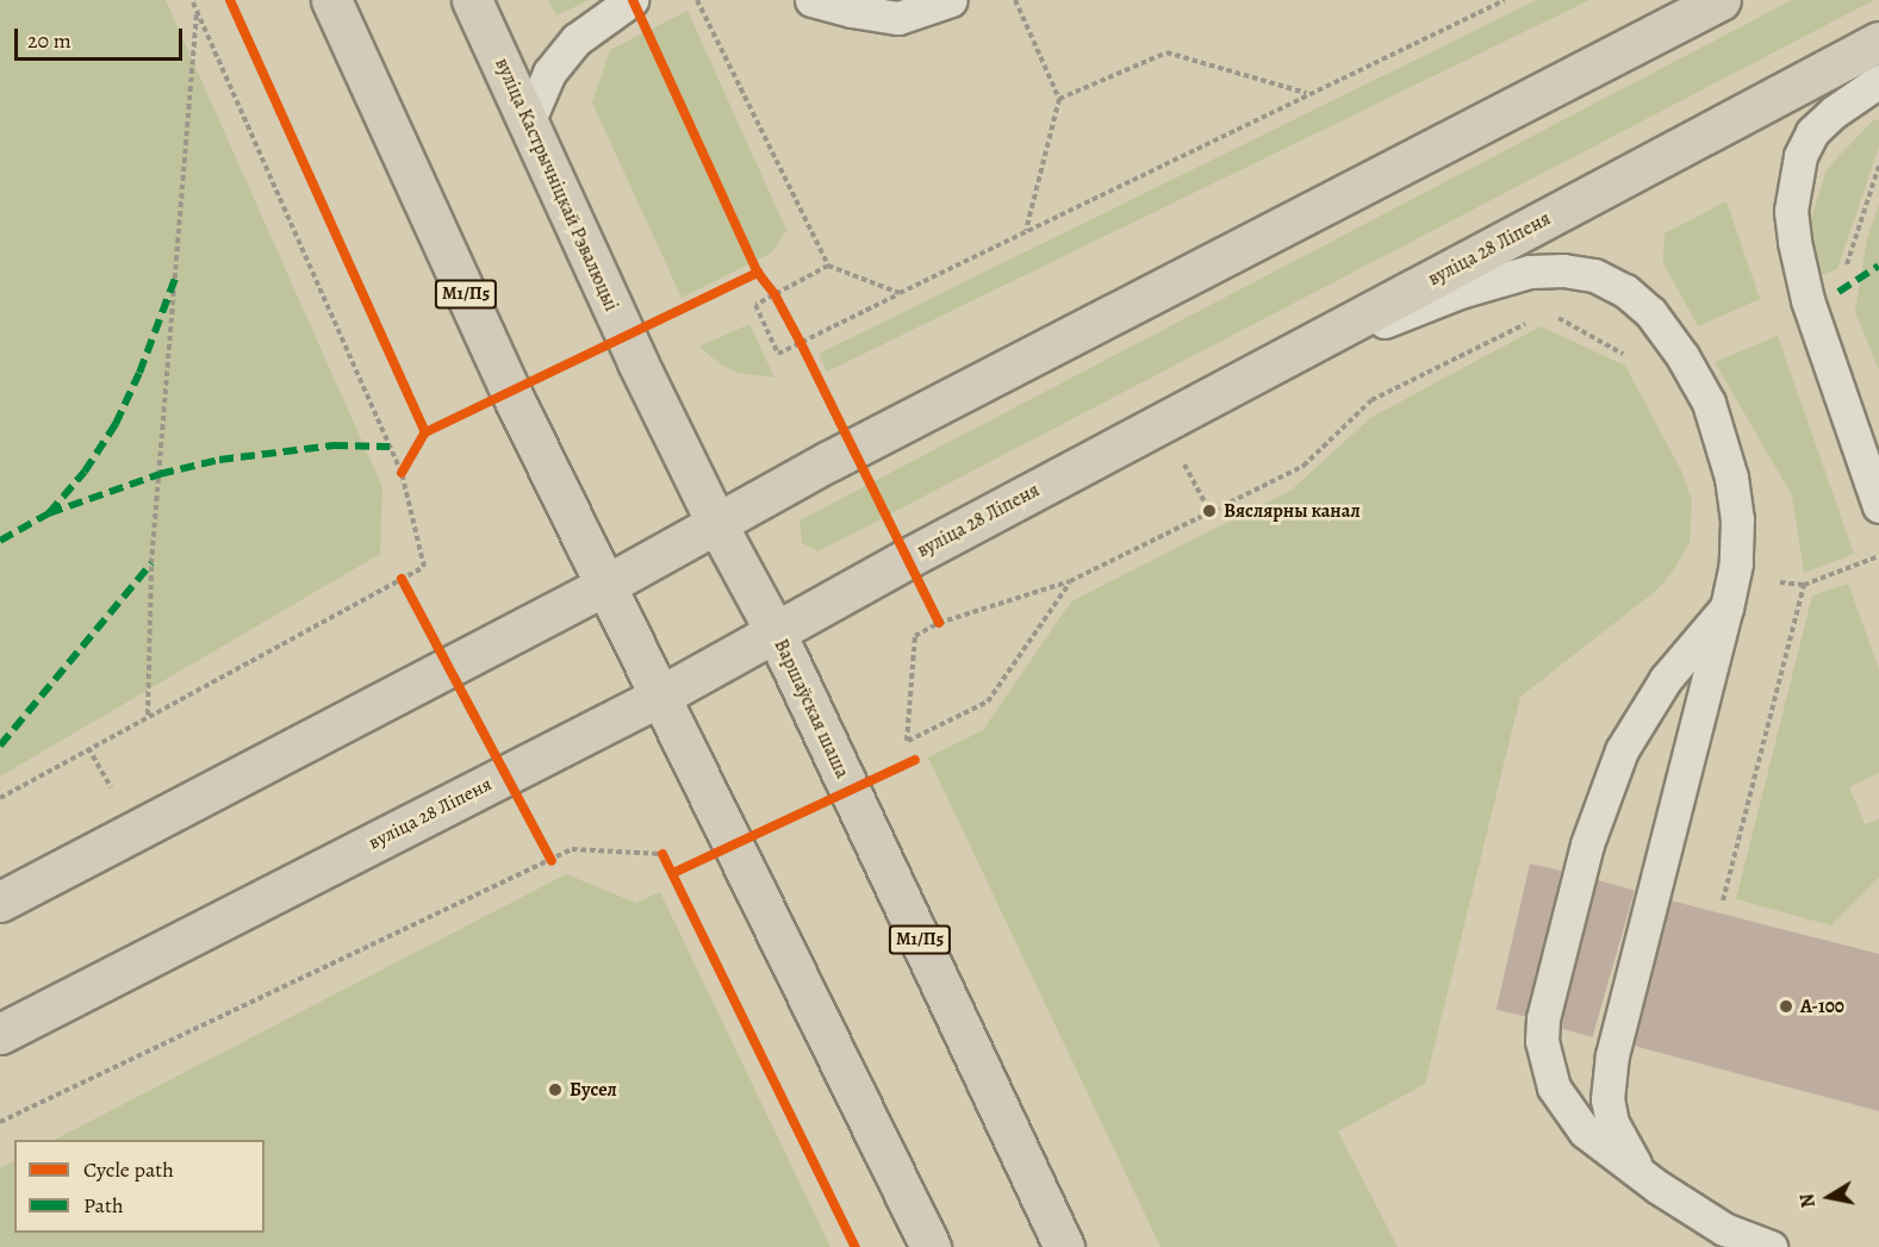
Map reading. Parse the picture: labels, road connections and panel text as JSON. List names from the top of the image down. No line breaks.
{"streets":{"main road":["вуліца Кастрычніцкай Рэвалюцыі","вуліца 28 Ліпеня","М1/П5","Варшаўская шаша"]},"crossings":[["вуліца Кастрычніцкай Рэвалюцыі","Варшаўская шаша"],["вуліца 28 Ліпеня","М1/П5"],["вуліца 28 Ліпеня","Варшаўская шаша"]],"places":["Вяслярны канал","А-100","Бусел"],"legend":["Cycle path","Path"],"scale_bar":"20 m","north":"left"}
